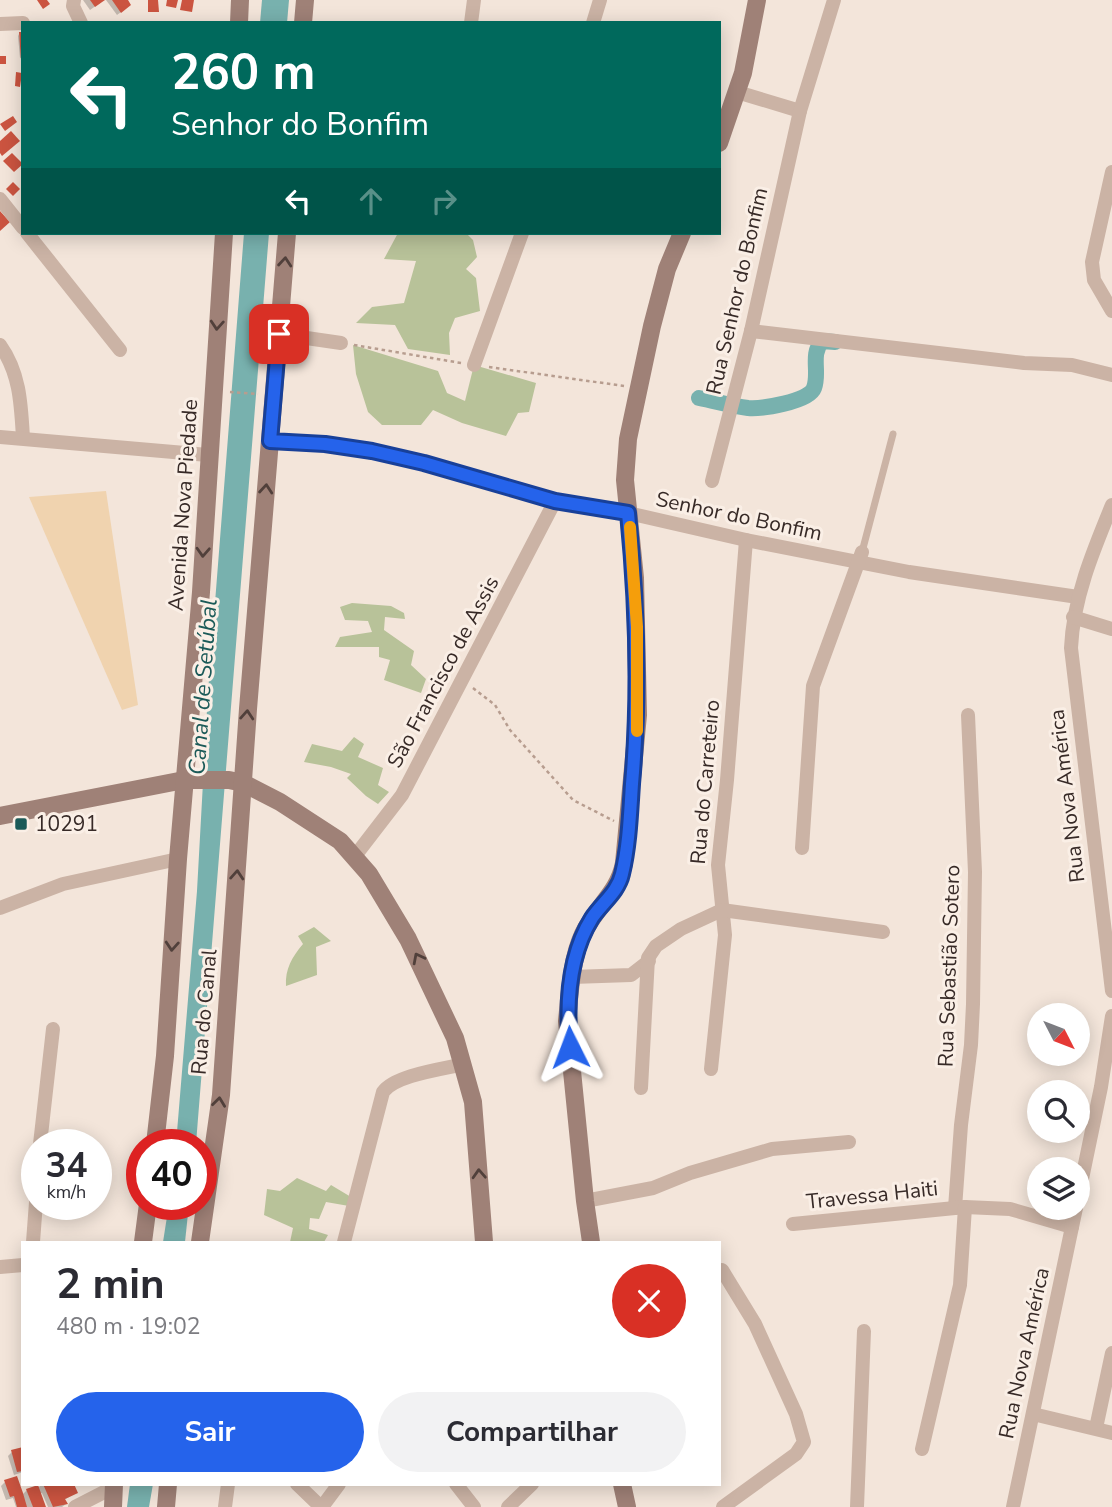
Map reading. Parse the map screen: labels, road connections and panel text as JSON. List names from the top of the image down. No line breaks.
{"streets":{"street":["Rua Senhor do Bonfim","Avenida Nova Piedade","Senhor do Bonfim","São Francisco de Assis","Rua do Carreteiro","Rua Nova América","Rua Sebastião Sotero","Rua do Canal","Travessa Haiti"]},"crossings":[["Avenida Nova Piedade","Rua do Canal"],["Senhor do Bonfim","São Francisco de Assis"],["Senhor do Bonfim","Rua do Carreteiro"],["Senhor do Bonfim","Rua Nova América"],["Rua Sebastião Sotero","Travessa Haiti"]],"water":["Canal de Setúbal"],"places":{"transit":["10291"]},"north":"bottom right","page":{"turn":["260 m","Senhor do Bonfim"],"speed":"34 km/h","limit":"40","heading":["2 min","480 m · 19:02"],"buttons":["Sair","Compartilhar"]}}
